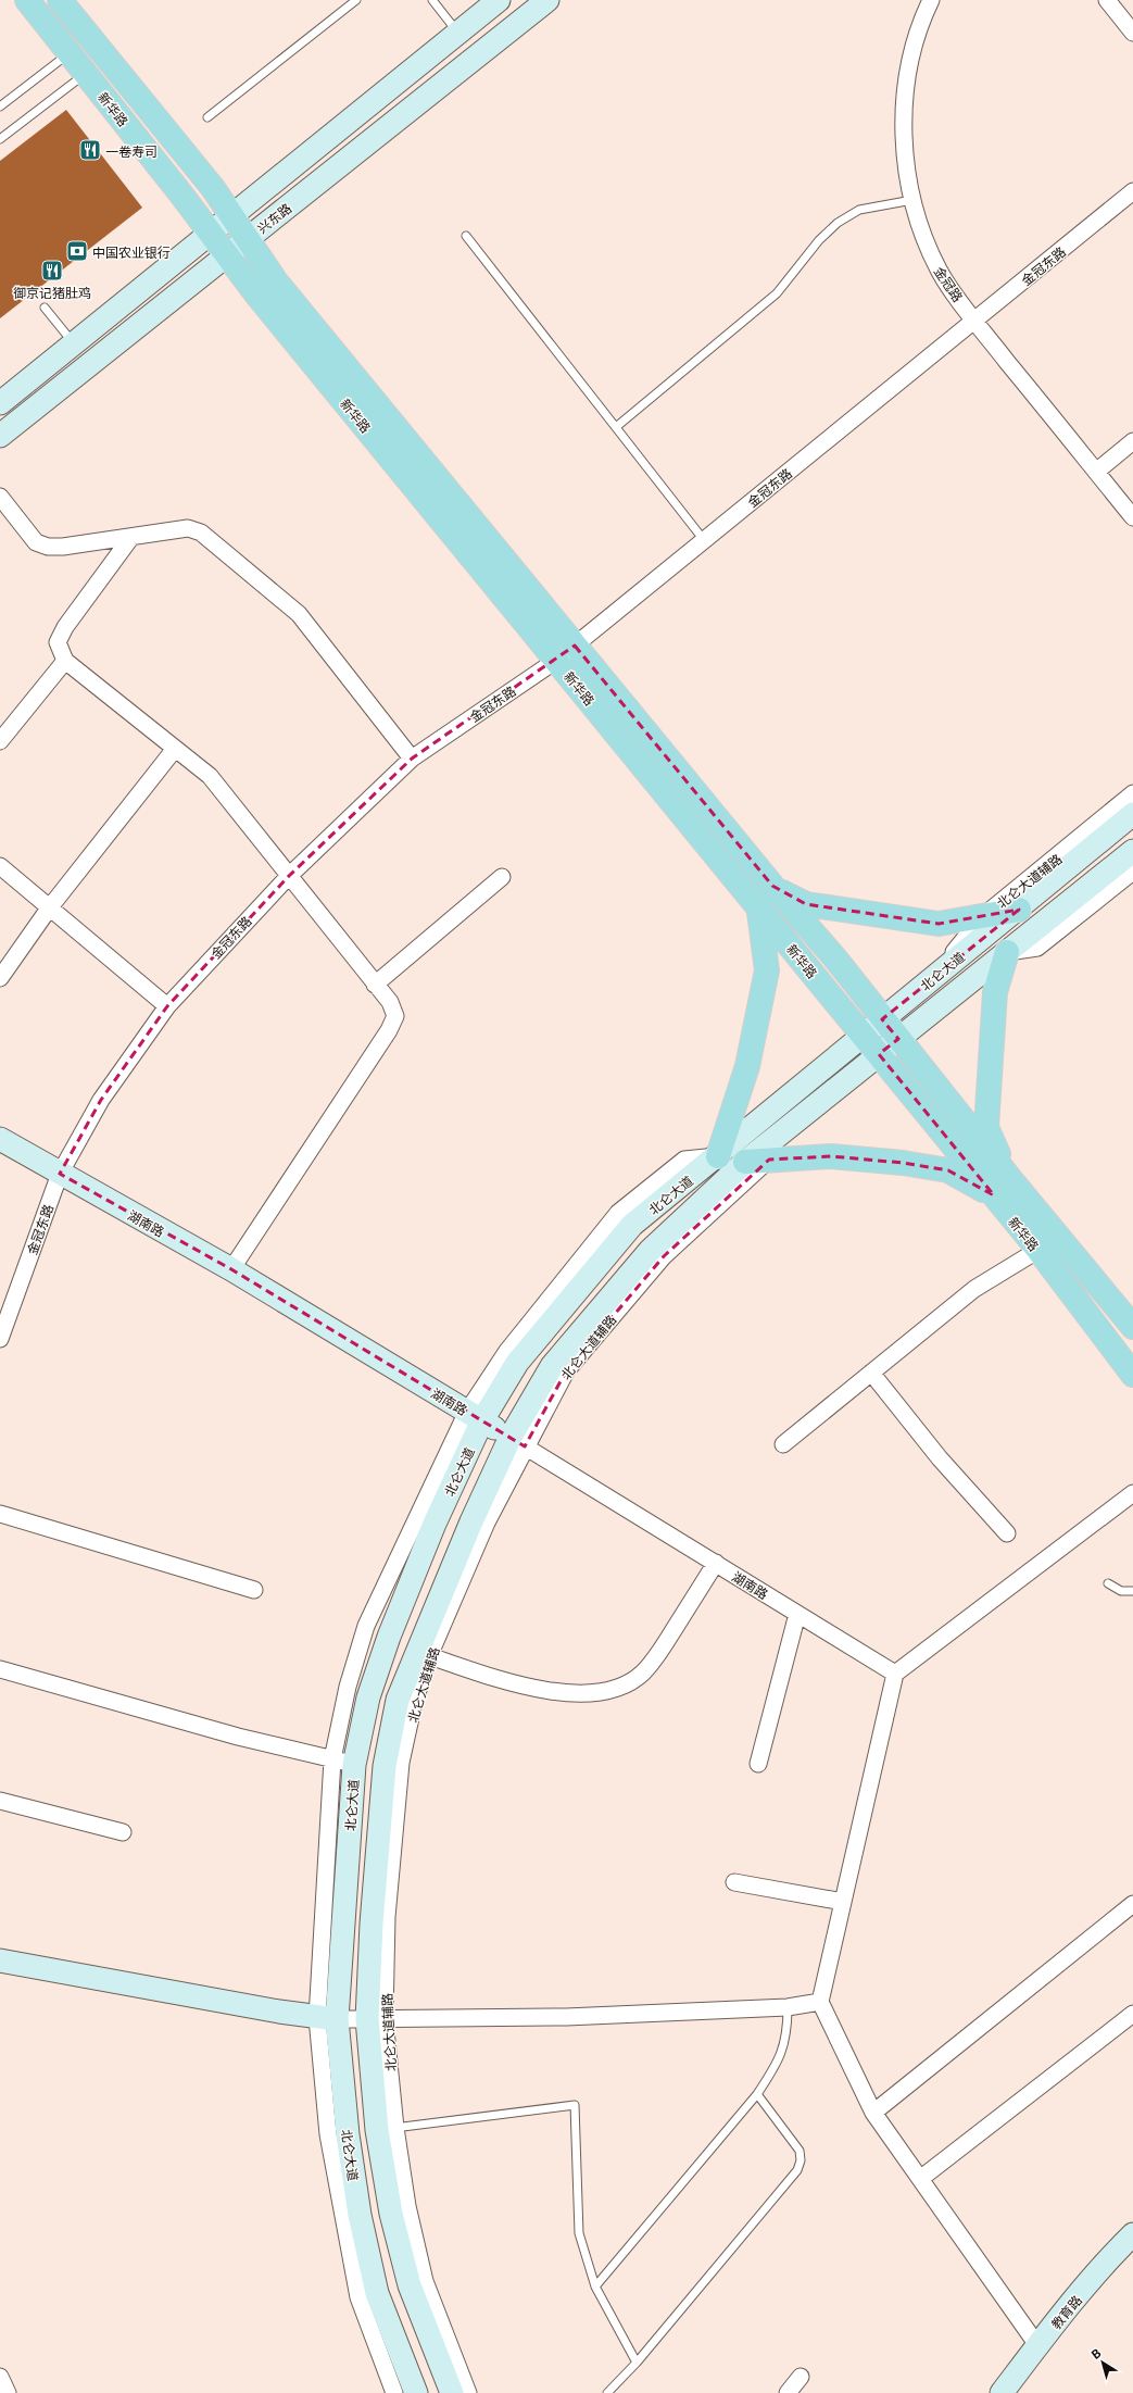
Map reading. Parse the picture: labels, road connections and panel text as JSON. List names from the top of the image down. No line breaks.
{"streets":{"main road":["新华路","兴东路","北仑大道","湖南路","教育路"],"street":["金冠东路","金冠路","北仑大道辅路"]},"crossings":[["新华路","兴东路"],["新华路","金冠东路"],["新华路","北仑大道"],["金冠东路","金冠路"],["金冠东路","湖南路"],["北仑大道辅路","北仑大道"],["北仑大道辅路","湖南路"],["北仑大道","湖南路"]],"places":{"restaurant":["一卷寿司","御京记猪肚鸡"],"bank":["中国农业银行"]},"north":"top left"}
